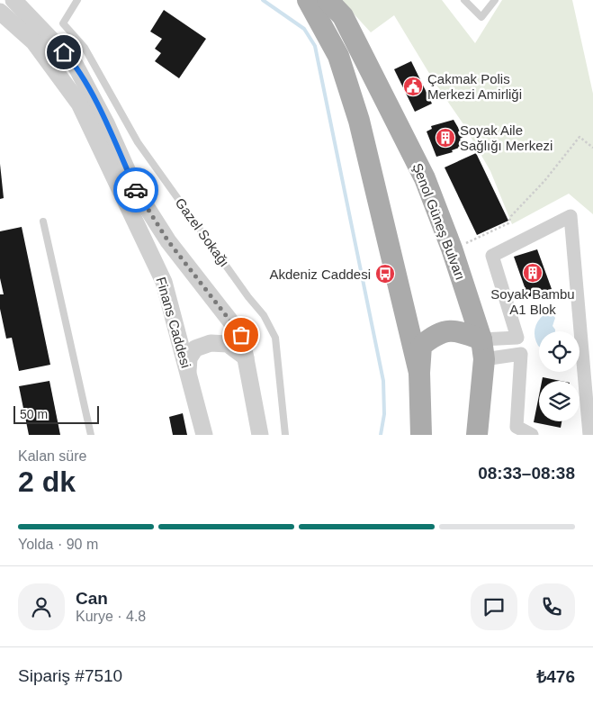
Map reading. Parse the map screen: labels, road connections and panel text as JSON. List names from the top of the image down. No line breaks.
{"streets":{"main road":["Şenol Güneş Bulvarı"],"street":["Finans Caddesi"],"lane":["Gazel Sokağı"]},"places":{"public building":["Çakmak Polis Merkezi Amirliği"],"building":["Soyak Aile Sağlığı Merkezi","Soyak Bambu A1 Blok"],"bus stop":["Akdeniz Caddesi"]},"scale_bar":"50 m","page":{"scale":"50 m","heading":["2 dk","Kalan süre","08:33–08:38"],"panel":["Can","Kurye · 4.8","Sipariş #7510","₺476"],"bar":"Yolda · 90 m"}}
